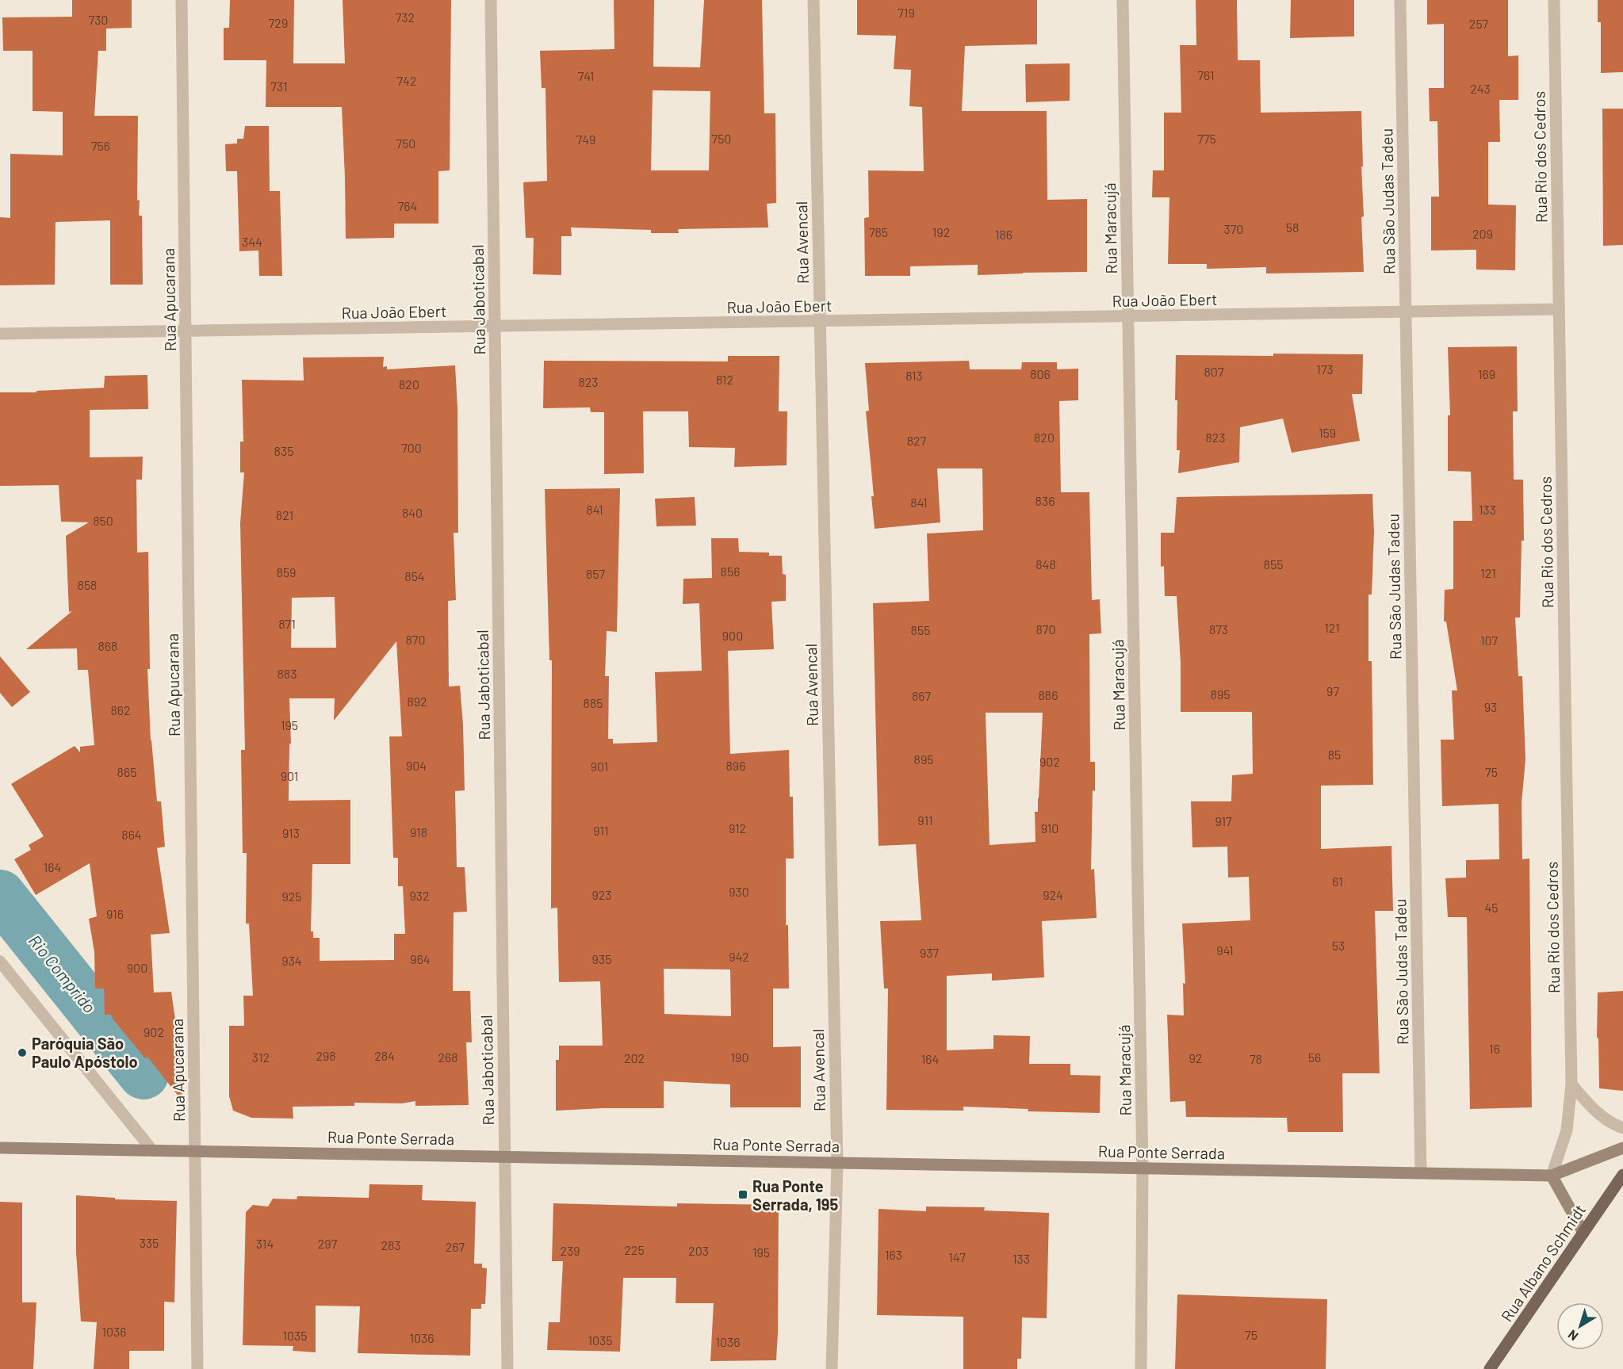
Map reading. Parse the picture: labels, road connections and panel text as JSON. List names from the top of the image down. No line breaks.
{"streets":{"main road":["Rua Albano Schmidt"],"street":["Rua Rio dos Cedros","Rua São Judas Tadeu","Rua Maracujá","Rua Avencal","Rua Apucarana","Rua Jaboticabal","Rua João Ebert","Rua Ponte Serrada"]},"crossings":[["Rua Rio dos Cedros","Rua João Ebert"],["Rua Rio dos Cedros","Rua Ponte Serrada"],["Rua São Judas Tadeu","Rua João Ebert"],["Rua São Judas Tadeu","Rua Ponte Serrada"],["Rua Maracujá","Rua João Ebert"],["Rua Maracujá","Rua Ponte Serrada"],["Rua Avencal","Rua João Ebert"],["Rua Avencal","Rua Ponte Serrada"],["Rua Apucarana","Rua João Ebert"],["Rua Apucarana","Rua Ponte Serrada"],["Rua Jaboticabal","Rua João Ebert"],["Rua Jaboticabal","Rua Ponte Serrada"]],"water":["Rio Comprido"],"places":{"other":["Paróquia São Paulo Apóstolo"],"transit":["Rua Ponte Serrada, 195"]},"house_numbers":["719","732","730","729","257","761","741","742","731","243","750","775","749","750","756","764","58","370","785","192","209","186","344","173","807","806","169","813","812","823","820","159","820","823","827","700","835","836","841","841","133","840","821","850","848","855","856","859","121","857","854","858","871","121","870","873","855","900","870","107","868","883","97","895","886","867","892","885","93","862","195","85","895","902","904","896","901","865","75","901","911","917","912","910","911","918","913","864","164","61","930","923","924","932","925","45","916","53","941","937","942","964","935","934","900","902","16","298","284","312","268","190","56","202","92","164","78","335","314","297","283","267","225","239","203","195","163","147","133","1036","75","1035","1036","1035","1036"],"north":"bottom left"}
